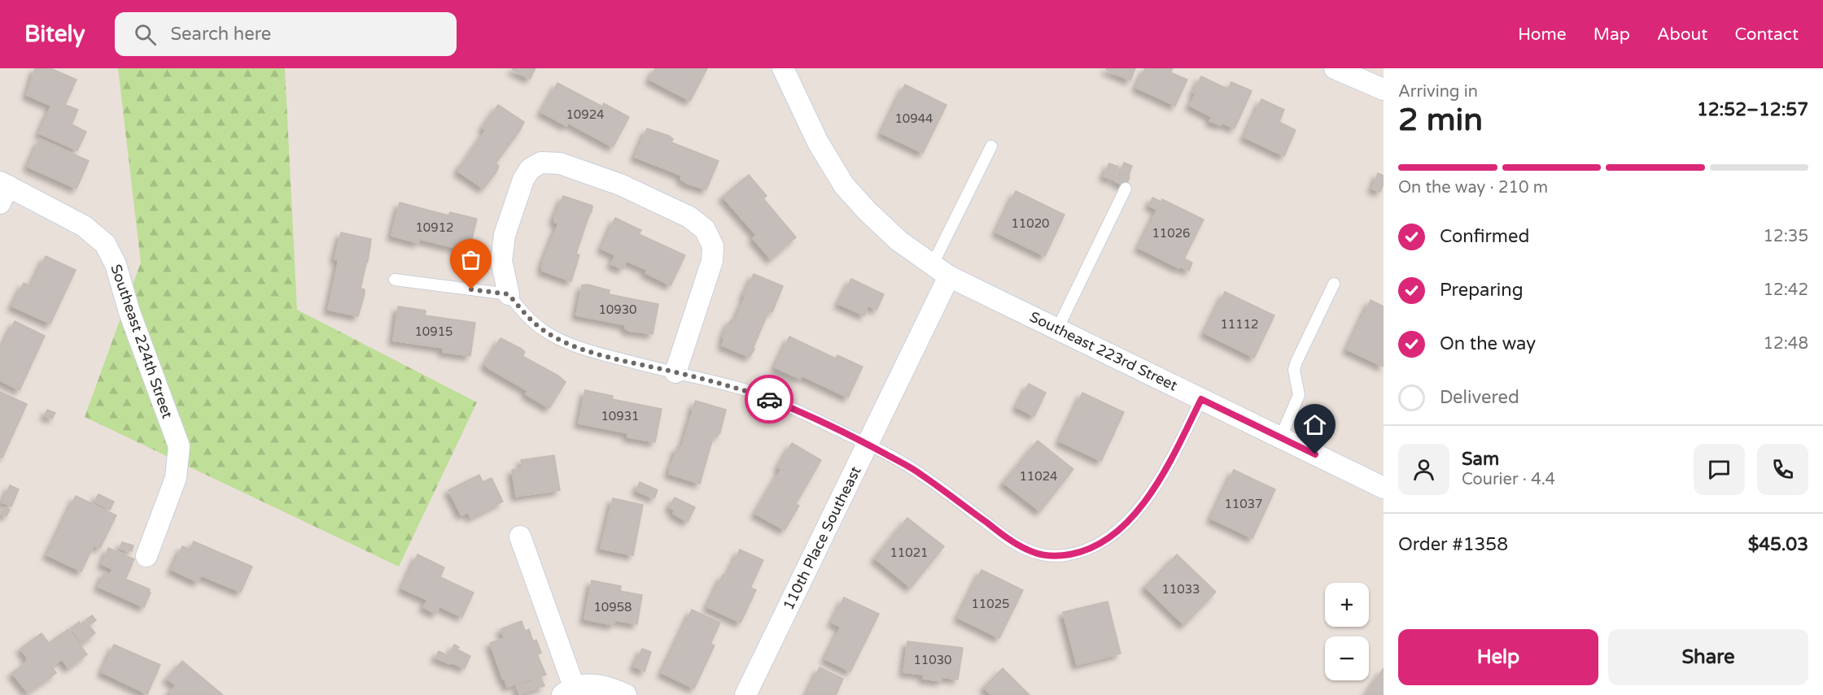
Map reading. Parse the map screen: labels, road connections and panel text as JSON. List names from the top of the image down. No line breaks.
{"streets":{"street":["Southeast 224th Street","Southeast 223rd Street","110th Place Southeast"]},"crossings":[["Southeast 223rd Street","110th Place Southeast"]],"house_numbers":["10924","10944","11020","10912","11026","10930","11112","10915","10931","11024","11037","11021","11033","11025","10958","11030"],"page":{"header":"Bitely","search":"Search here","nav":["Home","Map","About","Contact"],"heading":["2 min","Arriving in","12:52–12:57"],"panel":["Sam","Courier · 4.4","Order #1358","$45.03"],"bar":"On the way · 210 m","list":[["Confirmed","12:35"],["Preparing","12:42"],["On the way","12:48"],"Delivered"],"map_buttons":["+","−"],"buttons":["Help","Share"]}}
